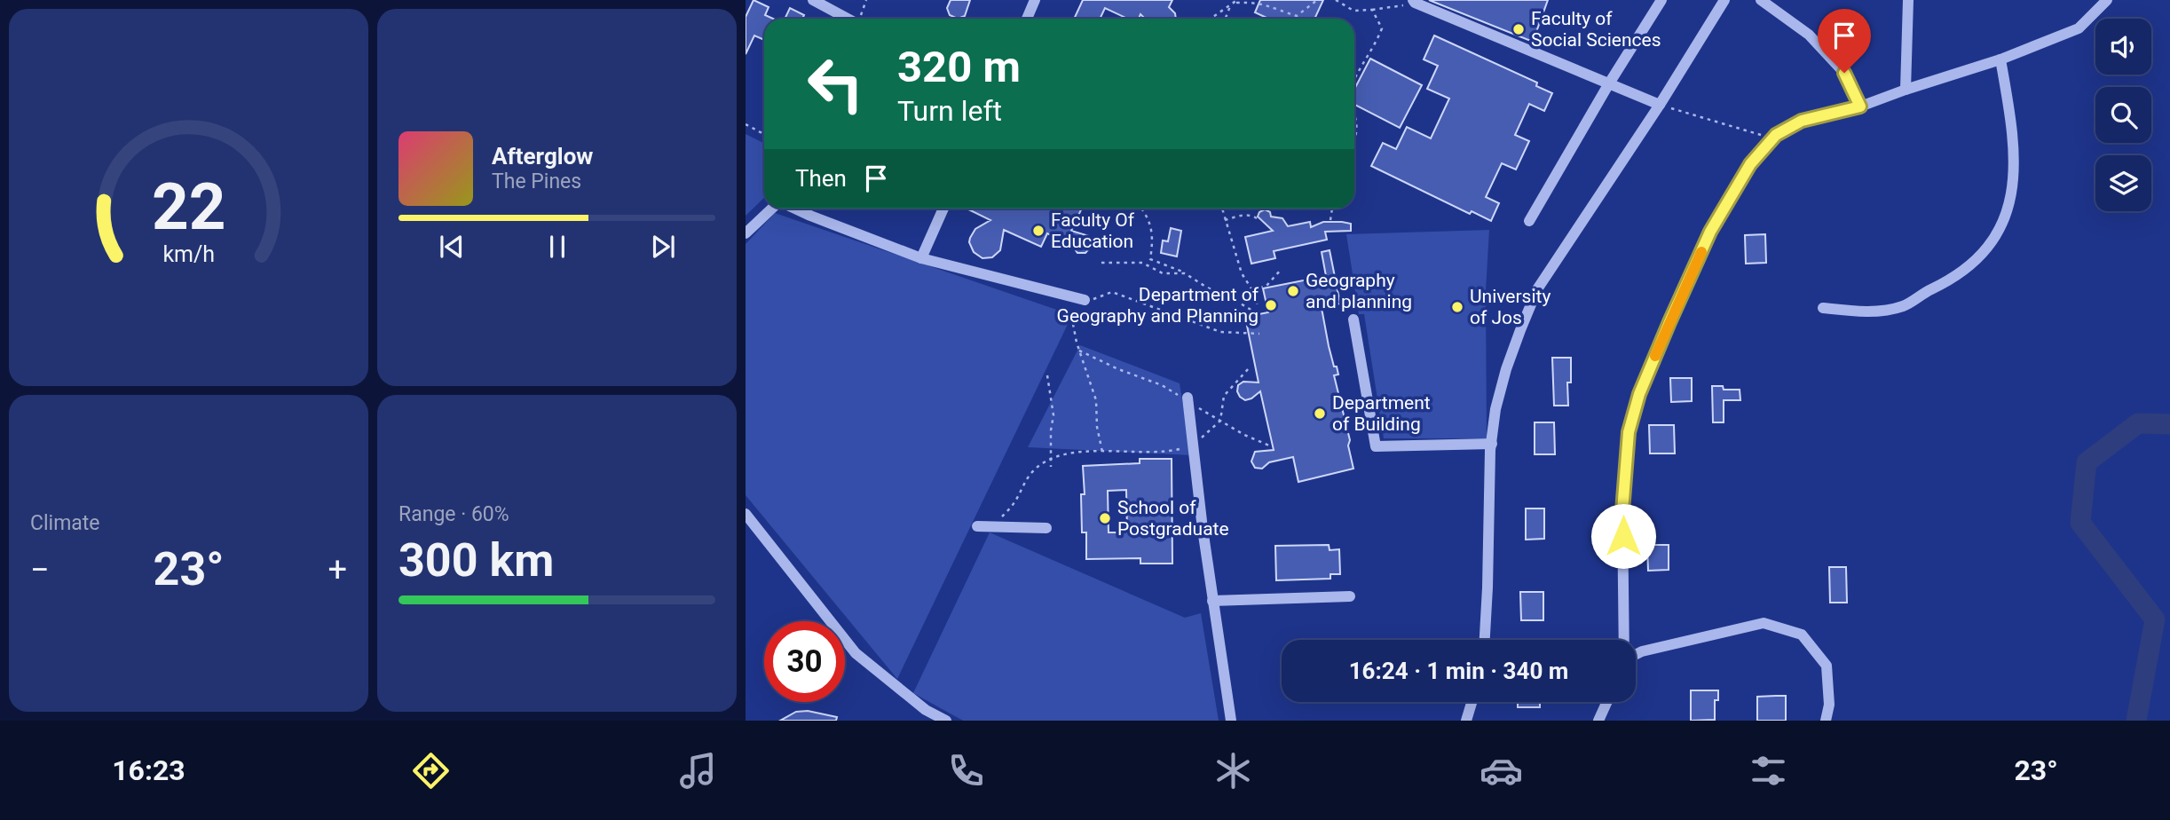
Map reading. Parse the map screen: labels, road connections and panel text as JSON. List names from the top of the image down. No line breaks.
{"places":["Faculty of Social Sciences","Faculty Of Education","Geography and planning","Department of Geography and Planning","University of Jos","Department of Building","School of Postgraduate"],"page":{"turn":["320 m","Turn left"],"song":["Afterglow","The Pines"],"then":"Then","tile":["Climate",["Range · 60%","300 km"]],"heat":["−","23°","+"],"limit":"30","trip":"16:24 · 1 min · 340 m","tabs":["16:23","23°"],"gauge":["22","km/h"]}}
